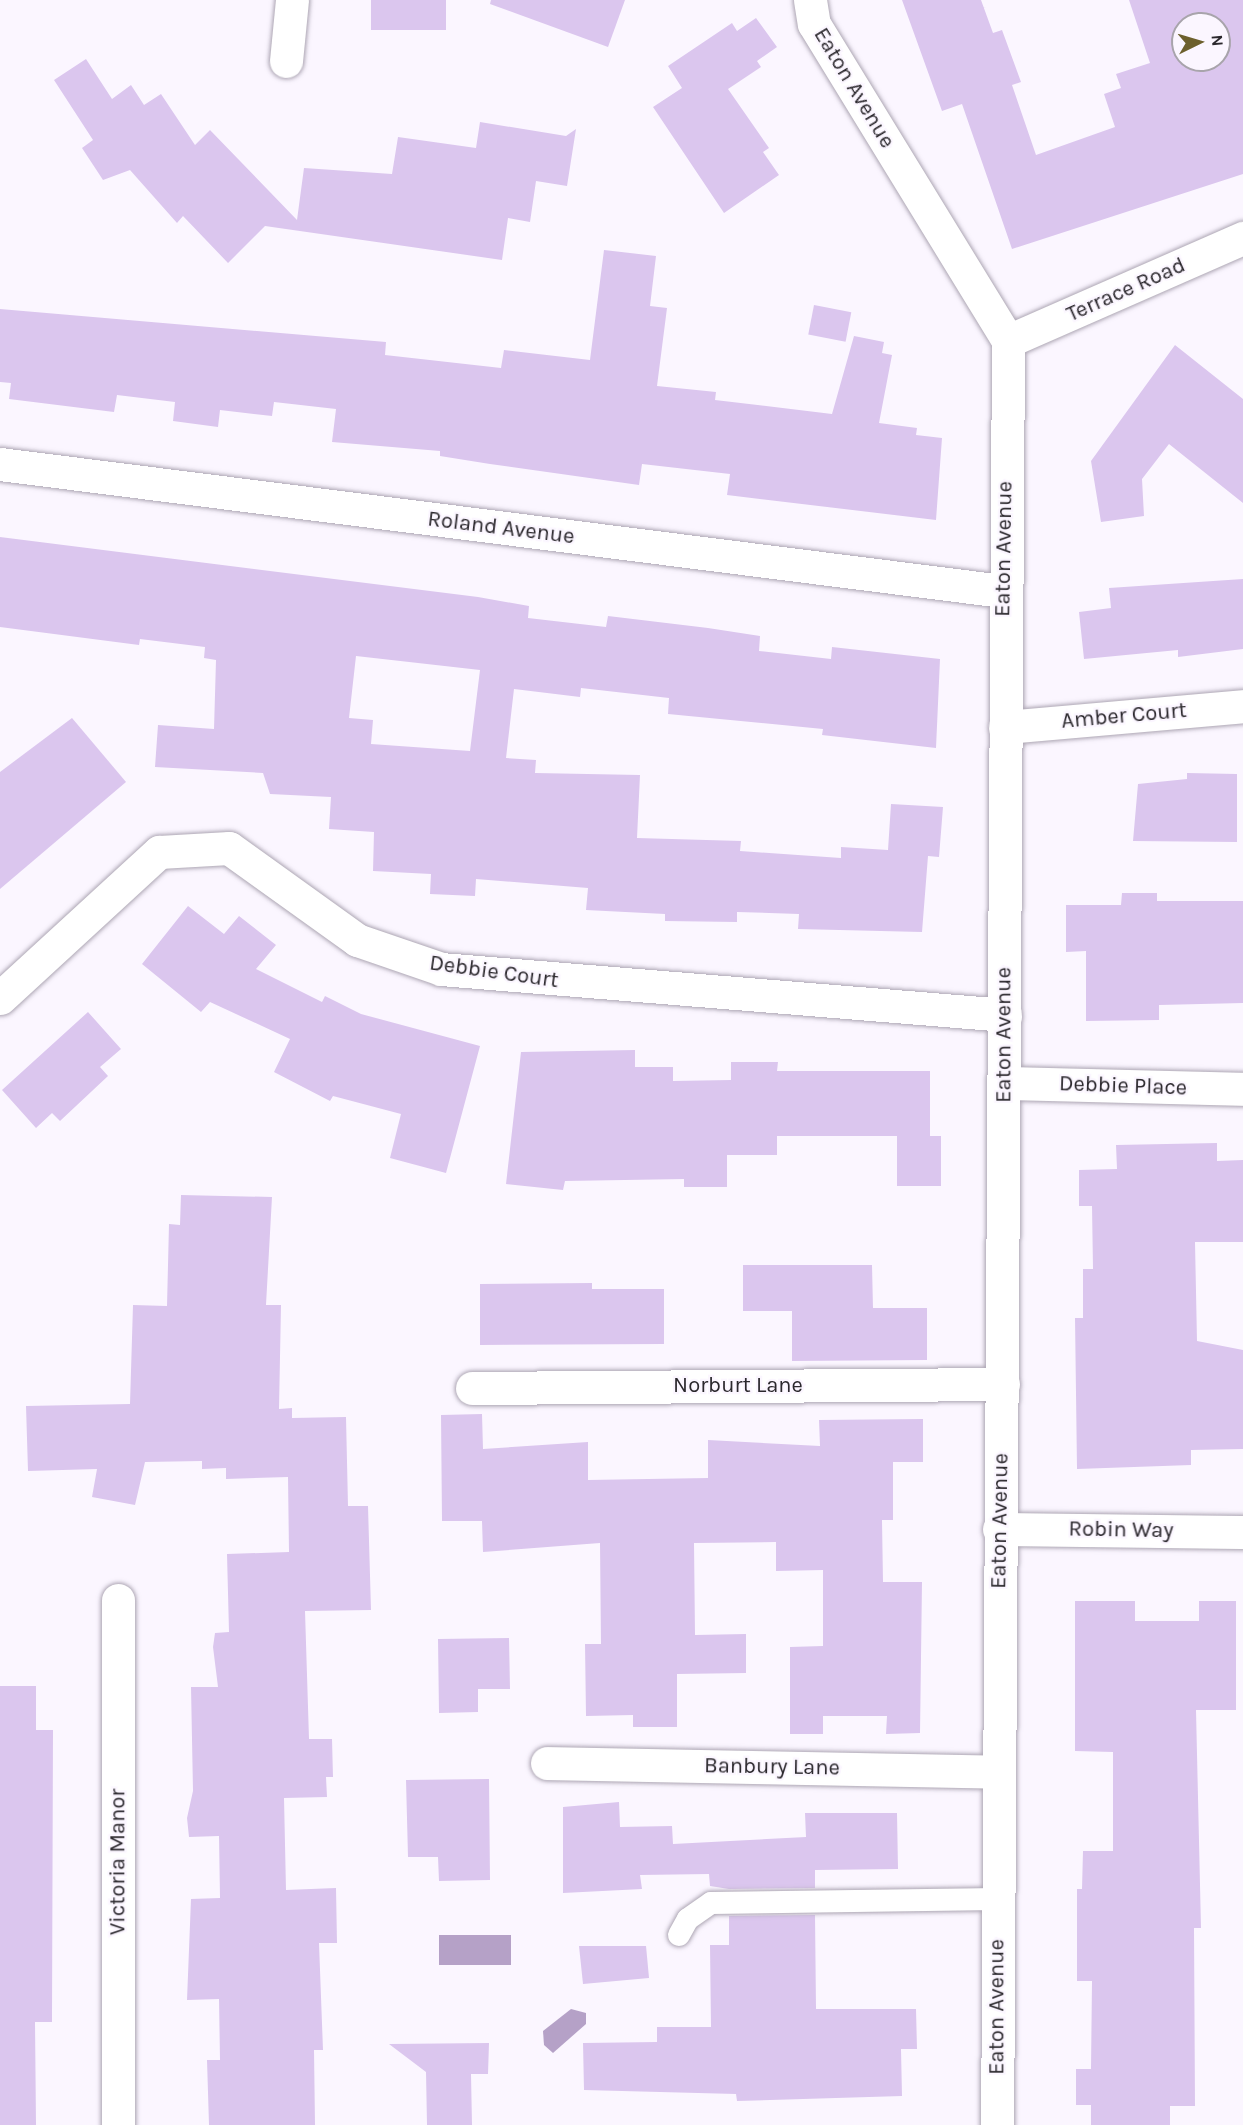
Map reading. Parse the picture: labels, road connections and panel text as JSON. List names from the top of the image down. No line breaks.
{"streets":{"street":["Eaton Avenue","Terrace Road","Roland Avenue","Amber Court","Debbie Court","Debbie Place","Norburt Lane","Robin Way","Banbury Lane","Victoria Manor"]},"crossings":[["Eaton Avenue","Terrace Road"],["Eaton Avenue","Roland Avenue"],["Eaton Avenue","Amber Court"],["Eaton Avenue","Debbie Court"],["Eaton Avenue","Debbie Place"],["Eaton Avenue","Norburt Lane"],["Eaton Avenue","Robin Way"],["Eaton Avenue","Banbury Lane"]],"north":"right"}
